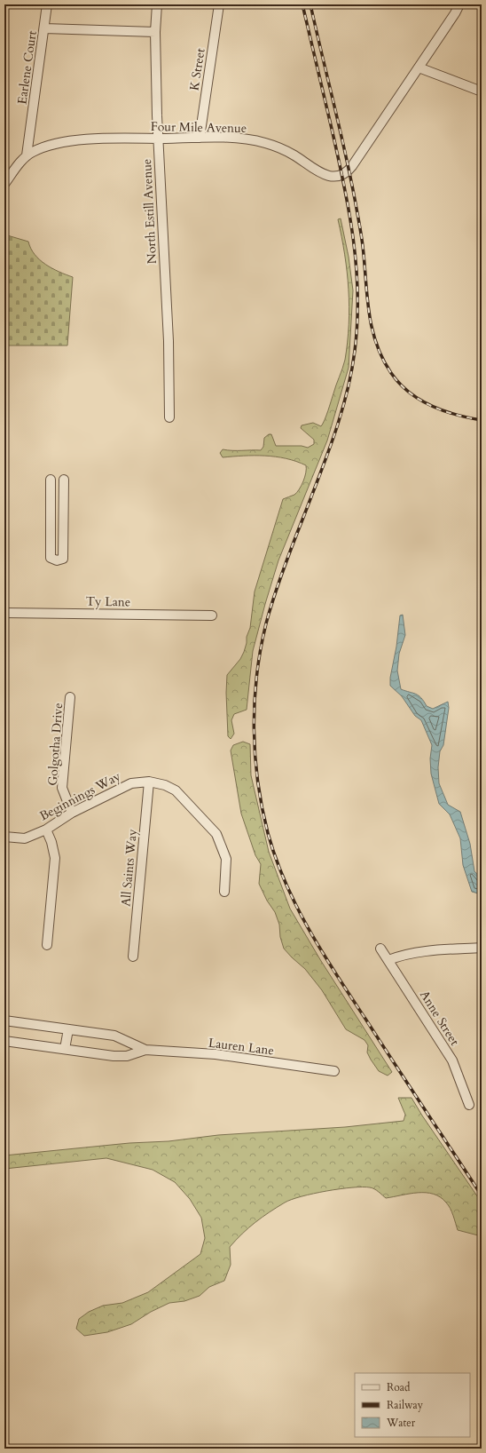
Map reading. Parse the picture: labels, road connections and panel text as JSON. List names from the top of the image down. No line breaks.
{"streets":{"street":["Earlene Court","K Street","Four Mile Avenue","North Estill Avenue","Ty Lane","Golgotha Drive","Beginnings Way","All Saints Way","Anne Street","Lauren Lane"]},"crossings":[["Earlene Court","Four Mile Avenue"],["K Street","Four Mile Avenue"],["Four Mile Avenue","North Estill Avenue"],["Golgotha Drive","Beginnings Way"],["Beginnings Way","All Saints Way"]],"legend":["Road","Railway","Water"]}
